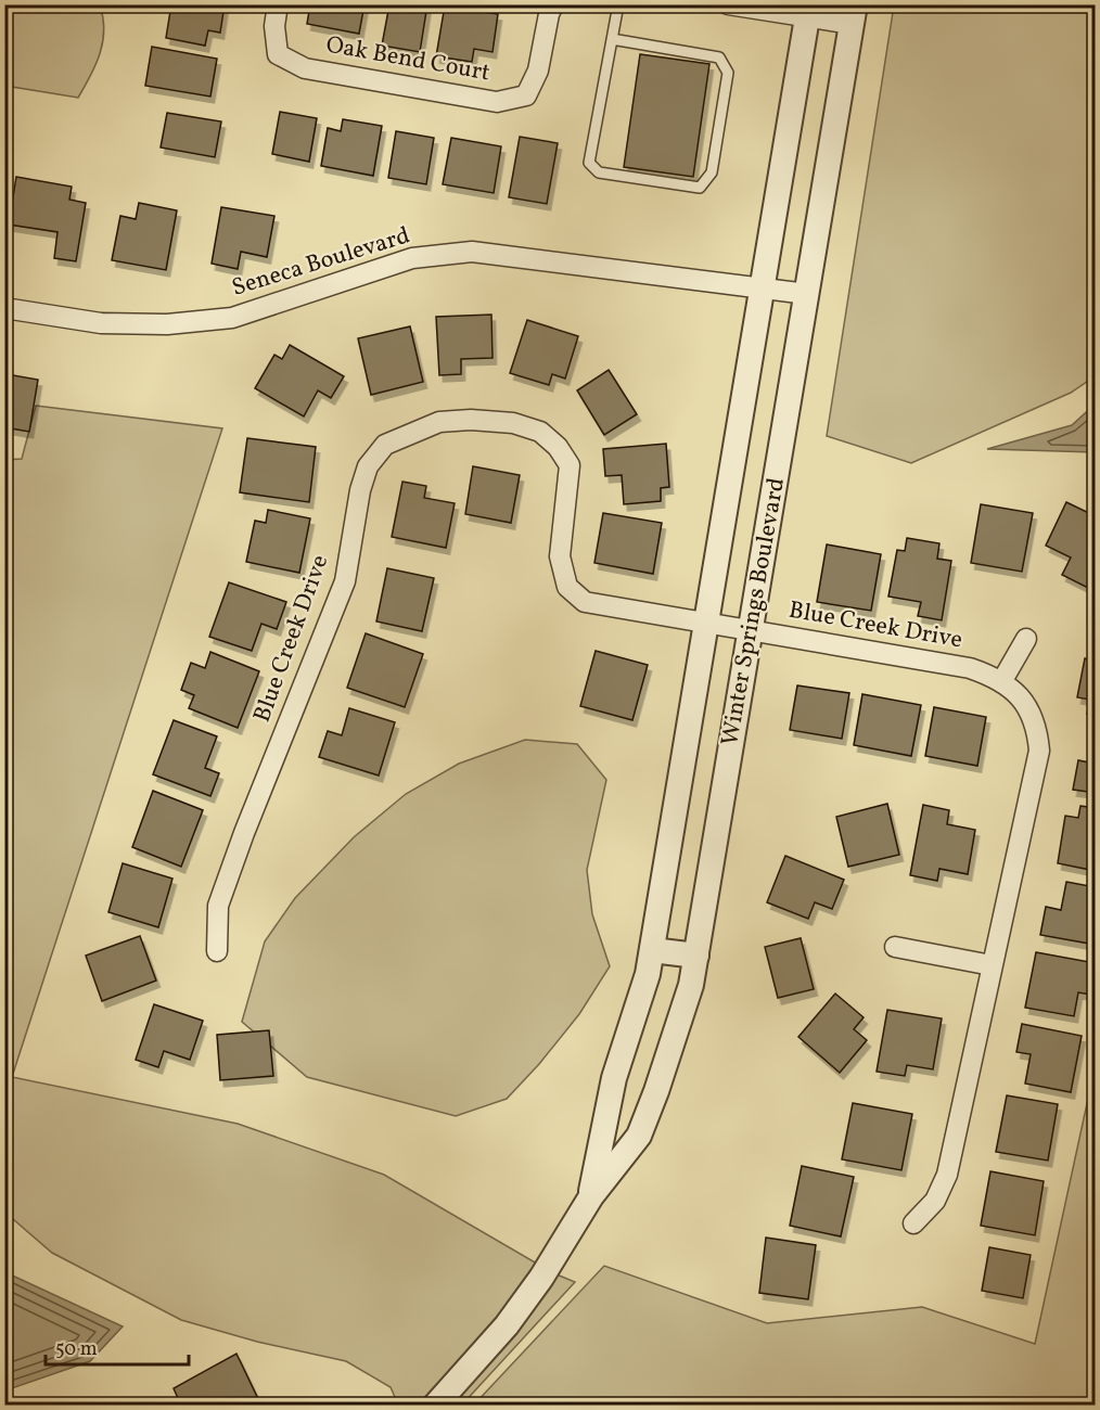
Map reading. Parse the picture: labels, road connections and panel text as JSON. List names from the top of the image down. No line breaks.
{"streets":{"street":["Oak Bend Court","Seneca Boulevard","Winter Springs Boulevard","Blue Creek Drive"]},"crossings":[["Seneca Boulevard","Winter Springs Boulevard"],["Winter Springs Boulevard","Blue Creek Drive"]],"scale_bar":"50 m"}
